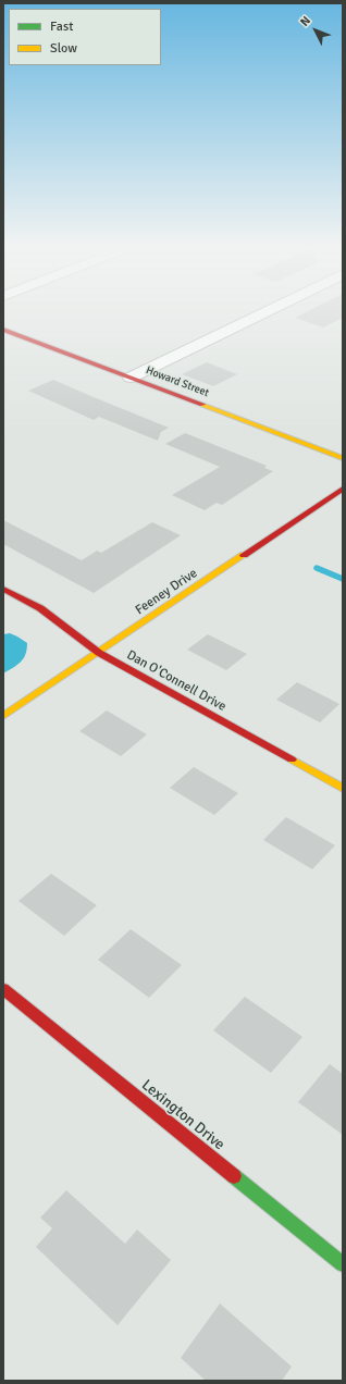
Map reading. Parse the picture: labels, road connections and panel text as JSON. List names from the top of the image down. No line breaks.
{"streets":{"street":["Howard Street","Feeney Drive","Dan O'Connell Drive","Lexington Drive"]},"crossings":[["Feeney Drive","Dan O'Connell Drive"]],"legend":["Fast","Slow"],"north":"top left"}
